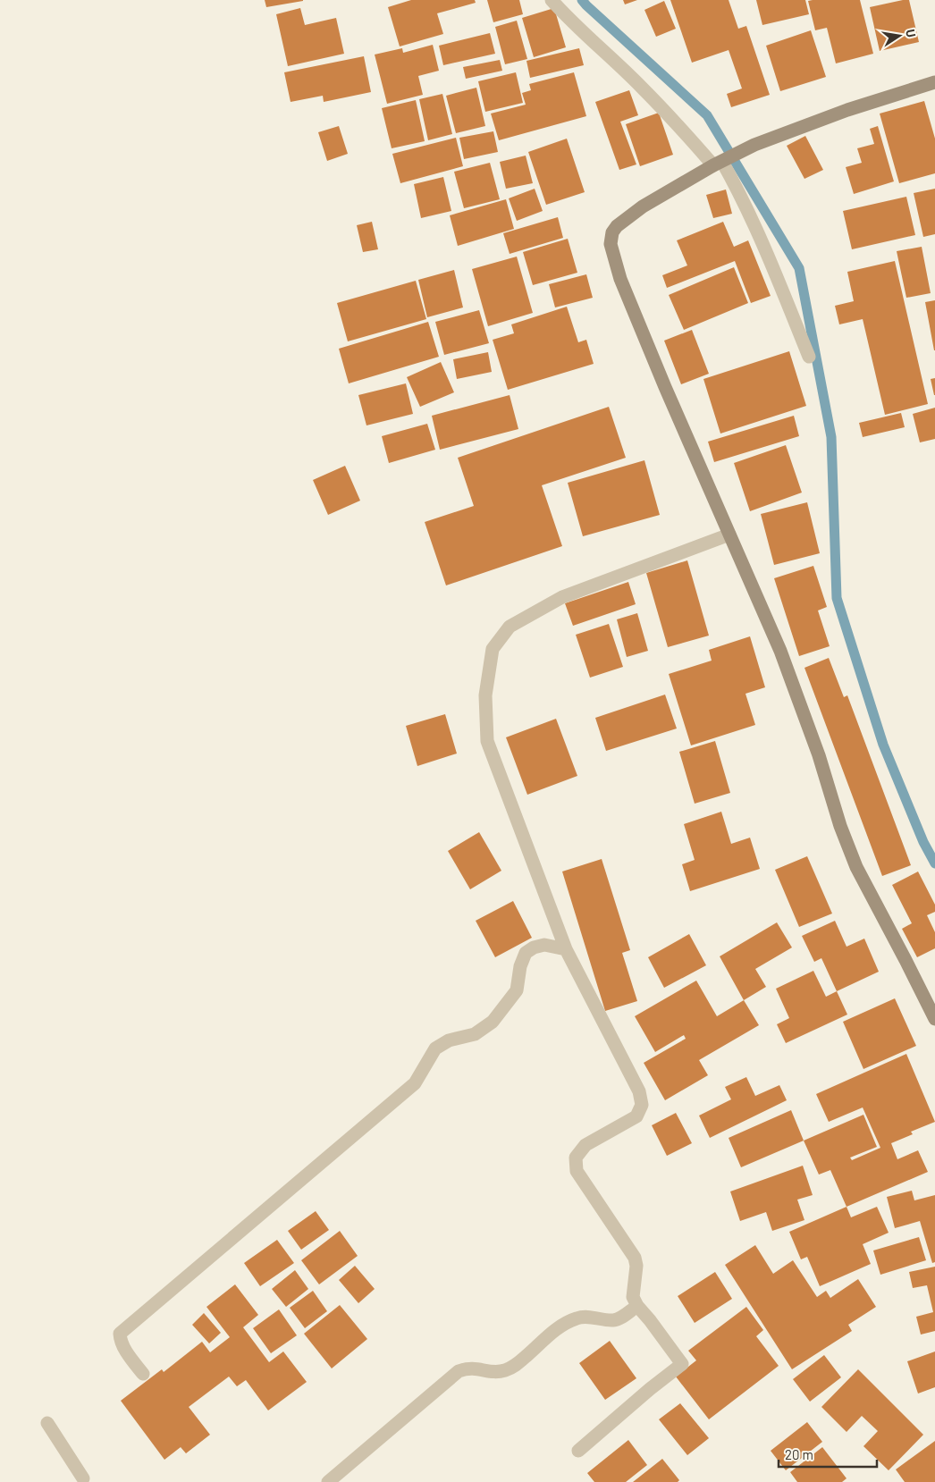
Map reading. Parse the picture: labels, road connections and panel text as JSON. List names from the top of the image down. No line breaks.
{"scale_bar":"20 m","north":"right"}
